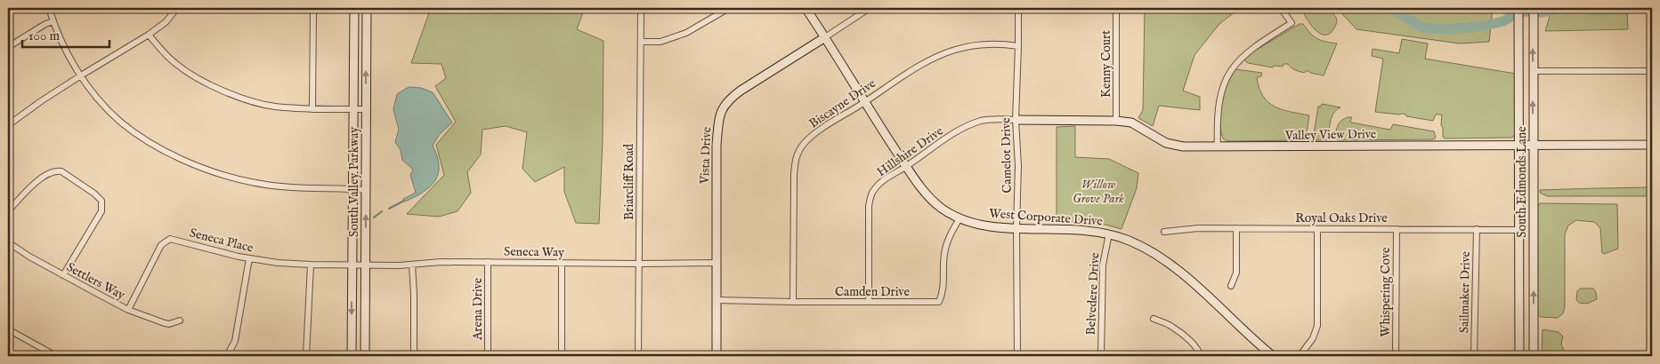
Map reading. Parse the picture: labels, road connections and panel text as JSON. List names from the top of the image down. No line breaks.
{"streets":{"street":["Kenny Court","Biscayne Drive","Valley View Drive","Hillshire Drive","Vista Drive","Camelot Drive","South Valley Parkway","Briarcliff Road","South Edmonds Lane","West Corporate Drive","Royal Oaks Drive","Seneca Place","Seneca Way","Settlers Way","Camden Drive","Whispering Cove","Sailmaker Drive","Belvedere Drive","Arena Drive"]},"crossings":[["Kenny Court","Valley View Drive"],["Biscayne Drive","Camelot Drive"],["Biscayne Drive","West Corporate Drive"],["Biscayne Drive","Camden Drive"],["Valley View Drive","Hillshire Drive"],["Valley View Drive","Camelot Drive"],["Valley View Drive","South Edmonds Lane"],["Hillshire Drive","Camelot Drive"],["Hillshire Drive","West Corporate Drive"],["Hillshire Drive","Camden Drive"],["Vista Drive","West Corporate Drive"],["Vista Drive","Seneca Way"],["Vista Drive","Camden Drive"],["Camelot Drive","West Corporate Drive"],["South Valley Parkway","Seneca Place"],["South Valley Parkway","Seneca Way"],["Briarcliff Road","Seneca Way"],["South Edmonds Lane","Royal Oaks Drive"],["West Corporate Drive","Camden Drive"],["West Corporate Drive","Belvedere Drive"],["Royal Oaks Drive","Whispering Cove"],["Royal Oaks Drive","Sailmaker Drive"],["Seneca Place","Seneca Way"],["Seneca Place","Settlers Way"],["Seneca Way","Arena Drive"]],"parks":["Willow Grove Park"],"scale_bar":"100 m"}
